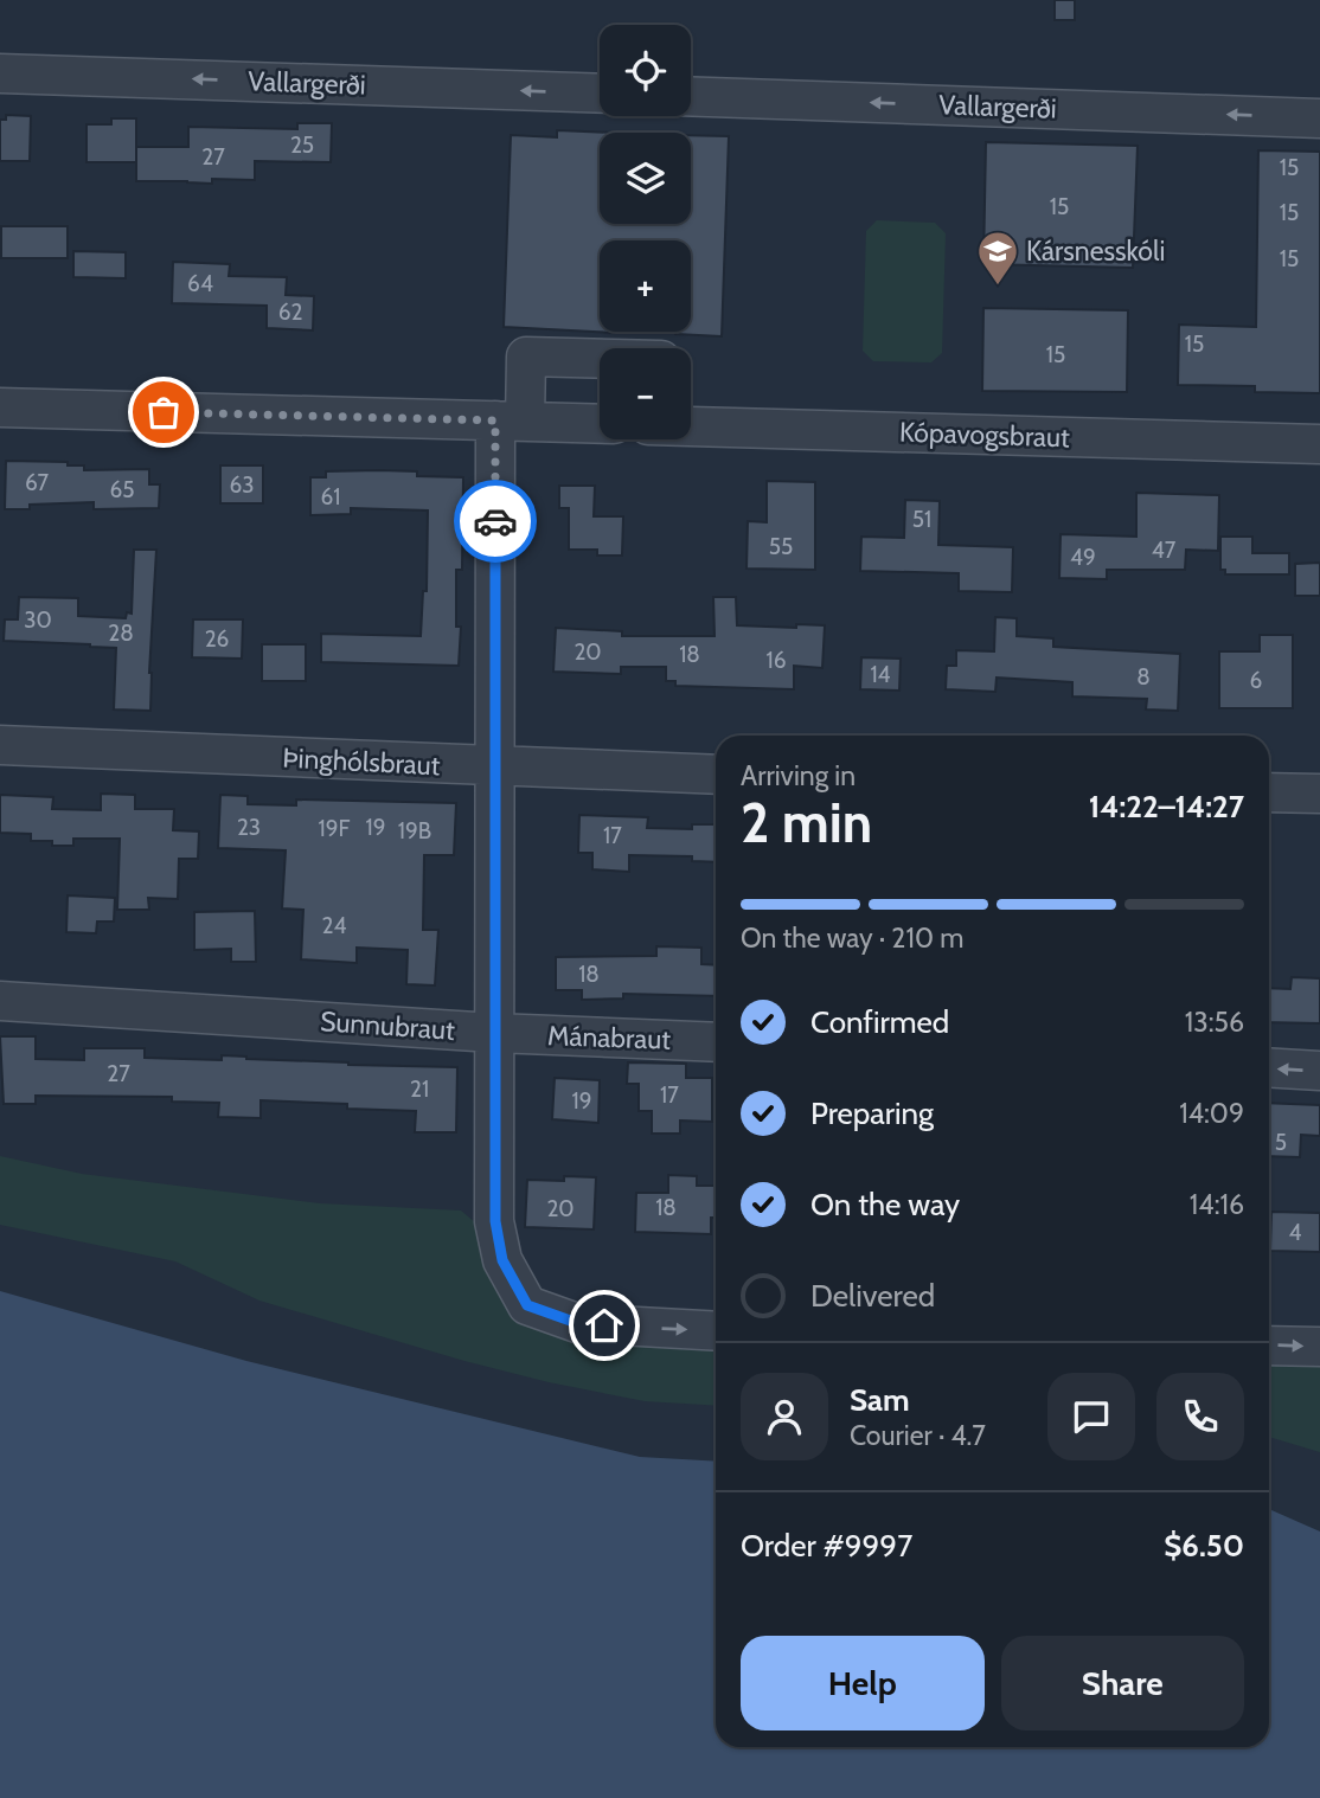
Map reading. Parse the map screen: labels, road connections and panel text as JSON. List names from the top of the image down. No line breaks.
{"streets":{"street":["Vallargerði","Kópavogsbraut","Þinghólsbraut","Sunnubraut","Mánabraut"]},"crossings":[["Sunnubraut","Mánabraut"]],"places":{"school or university":["Kársnesskóli"]},"house_numbers":["25","27","15","15","15","15","64","62","15","15","67","63","65","61","51","55","47","49","30","28","26","20","18","16","14","8","6","23","19","19F","19B","17","24","18","27","21","17","19","5","18","20","4"],"page":{"map_buttons":["+","−"],"heading":["2 min","Arriving in","14:22–14:27"],"panel":["Sam","Courier · 4.7","Order #9997","$6.50"],"bar":"On the way · 210 m","list":[["Confirmed","13:56"],["Preparing","14:09"],["On the way","14:16"],"Delivered"],"buttons":["Help","Share"]}}
